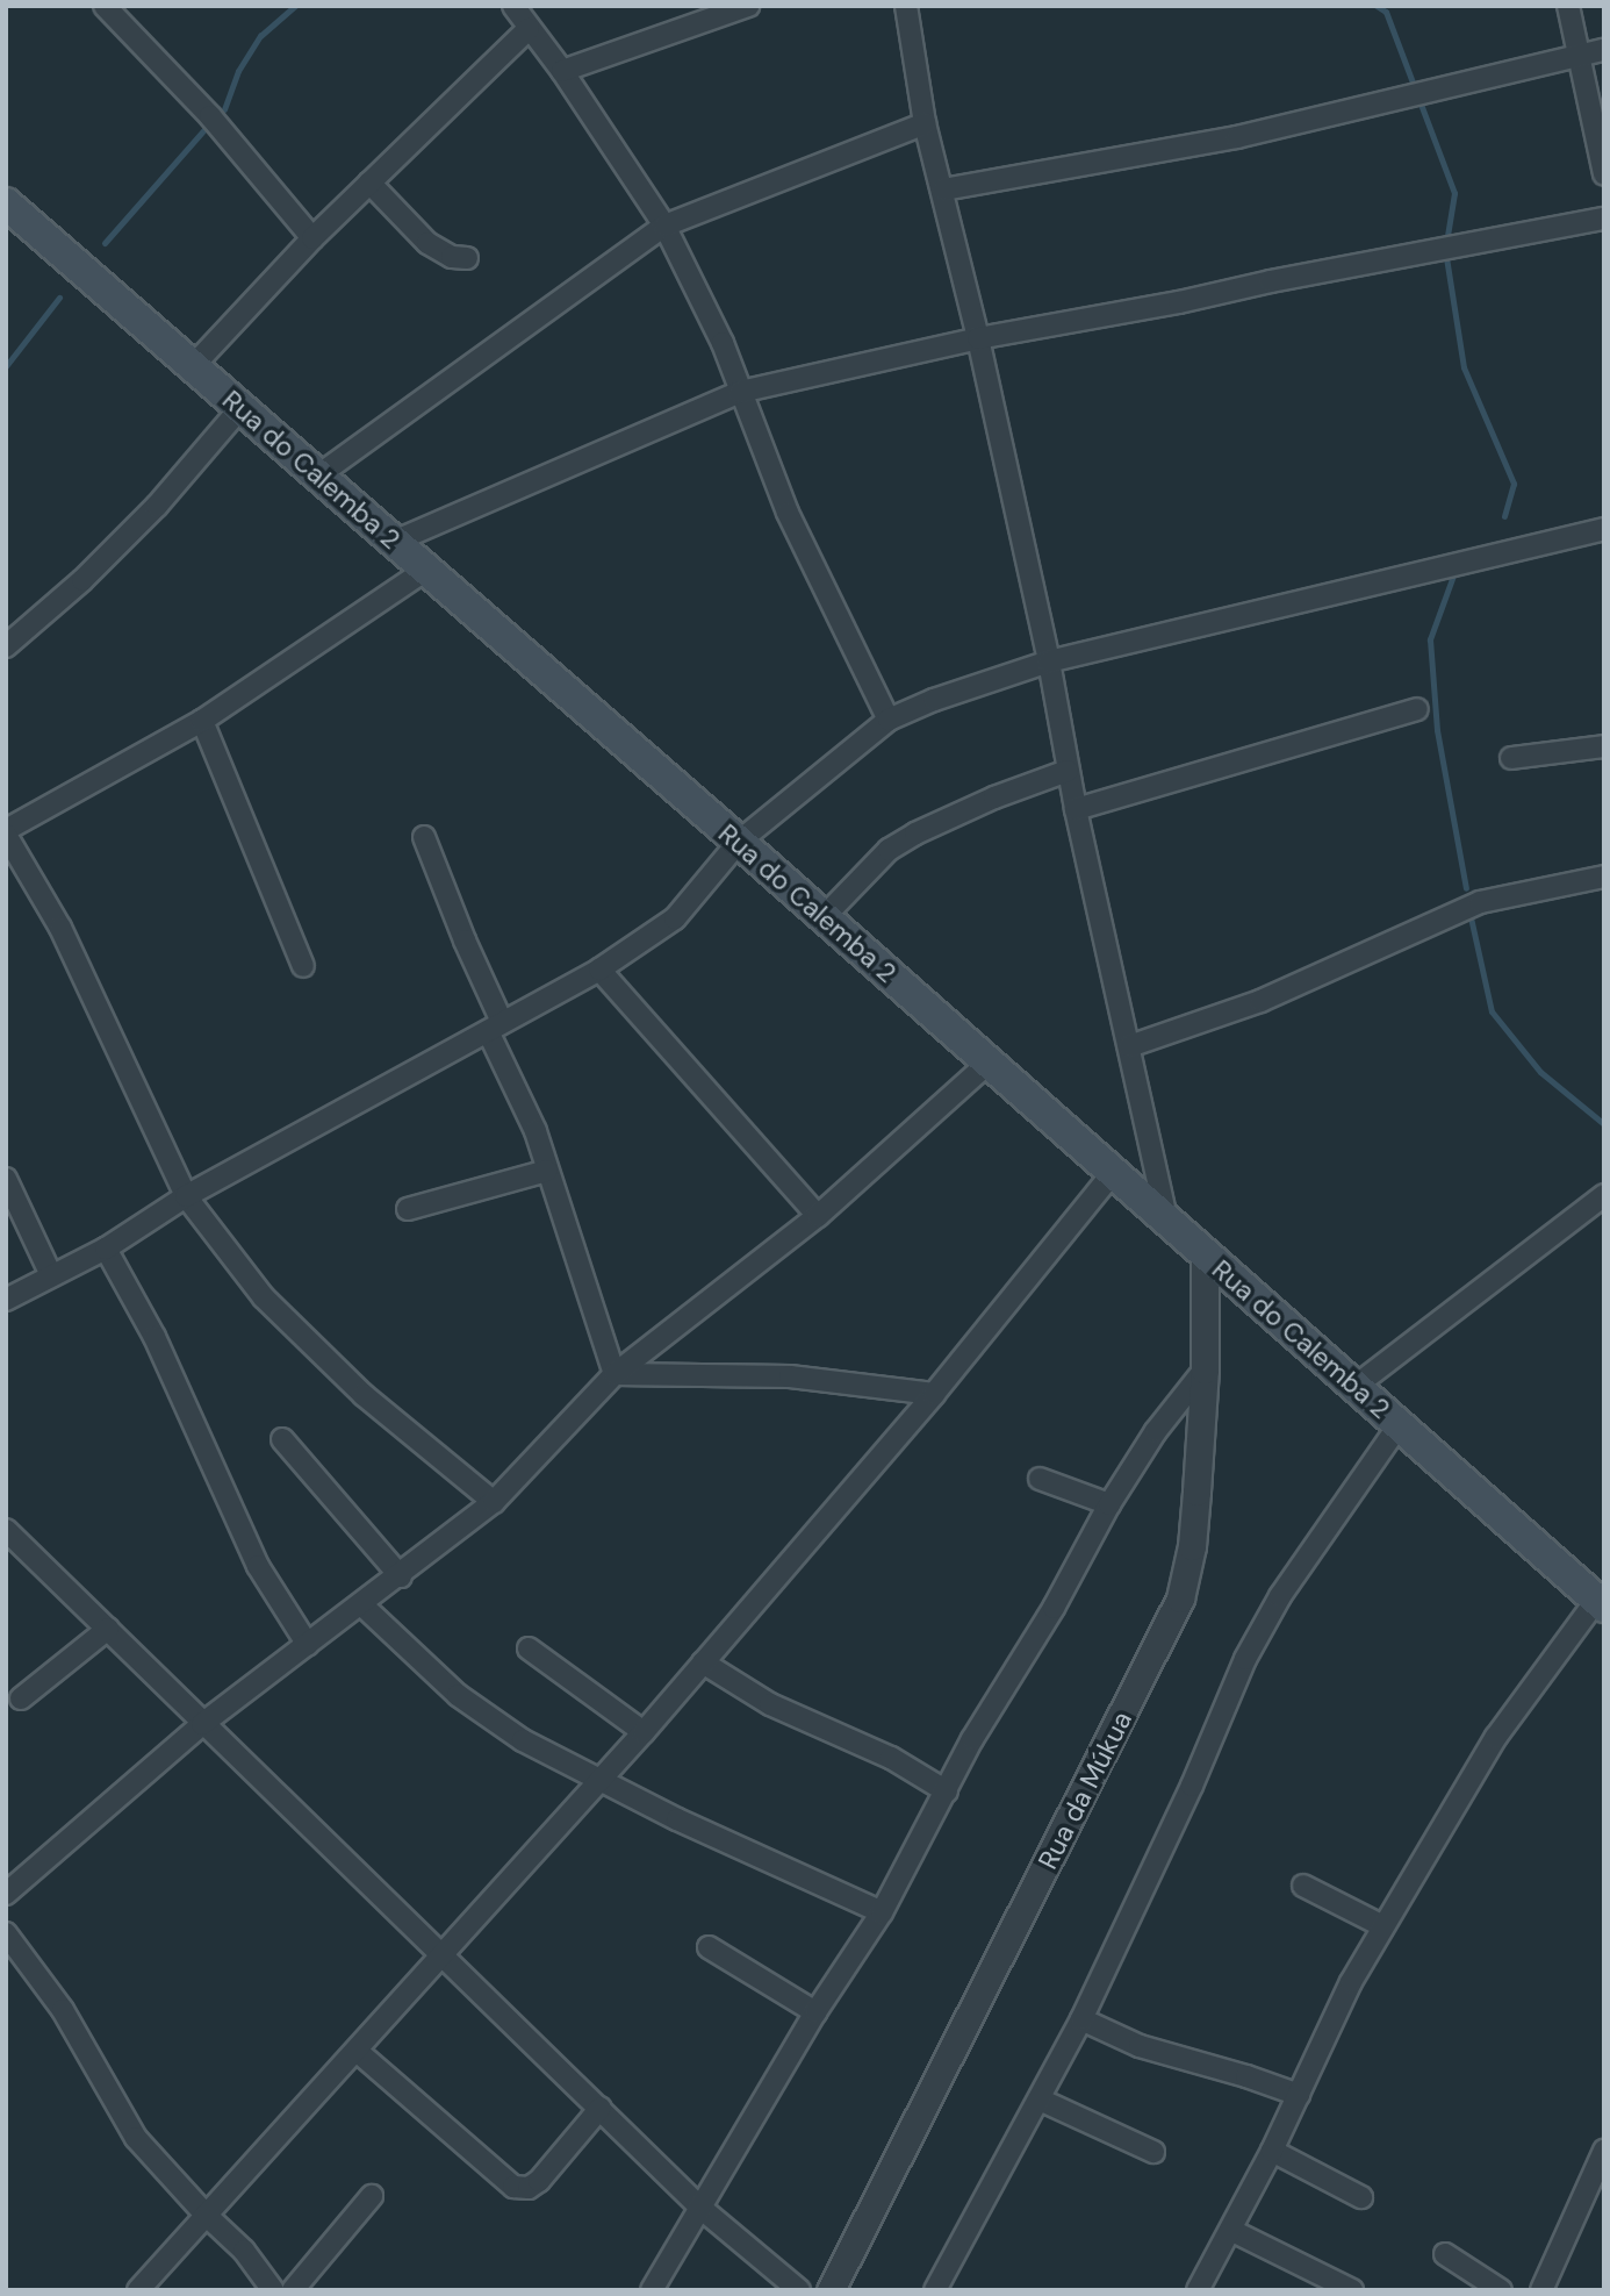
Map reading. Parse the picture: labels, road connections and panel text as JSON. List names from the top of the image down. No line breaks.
{"streets":{"main road":["Rua do Calemba 2"],"street":["Rua da Múkua"]},"crossings":[["Rua do Calemba 2","Rua da Múkua"]]}
